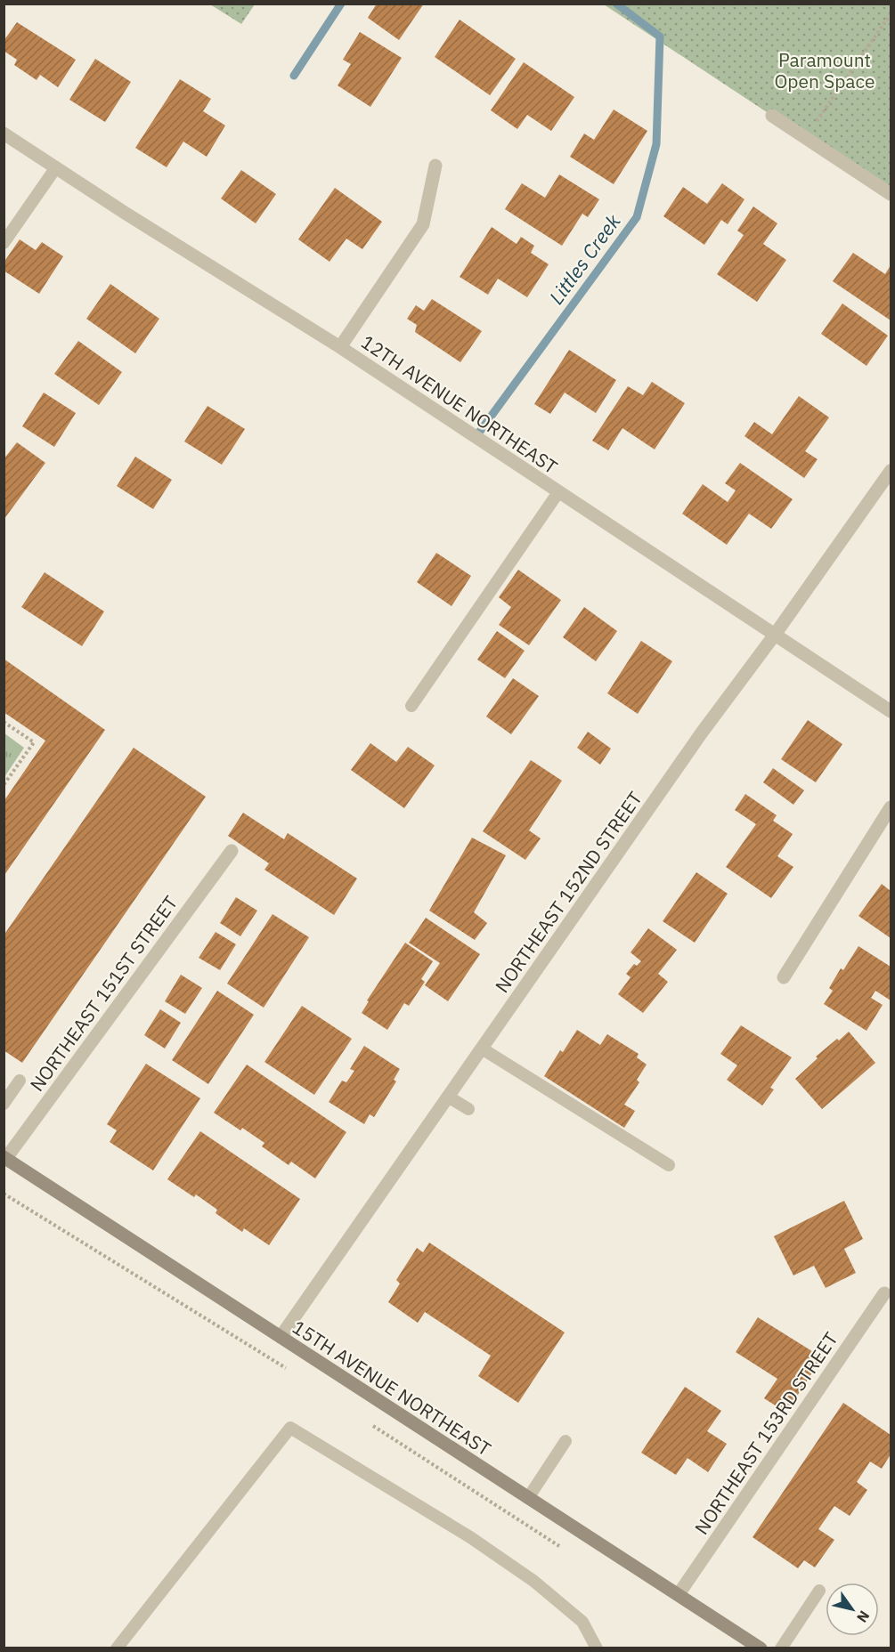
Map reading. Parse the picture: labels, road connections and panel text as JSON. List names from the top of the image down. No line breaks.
{"streets":{"main road":["15TH AVENUE NORTHEAST"],"street":["12TH AVENUE NORTHEAST","NORTHEAST 152ND STREET","NORTHEAST 151ST STREET","NORTHEAST 153RD STREET"]},"crossings":[["12TH AVENUE NORTHEAST","NORTHEAST 152ND STREET"],["NORTHEAST 152ND STREET","15TH AVENUE NORTHEAST"],["NORTHEAST 151ST STREET","15TH AVENUE NORTHEAST"],["15TH AVENUE NORTHEAST","NORTHEAST 153RD STREET"]],"water":["Littles Creek"],"parks":["Paramount Open Space"],"north":"bottom right"}
